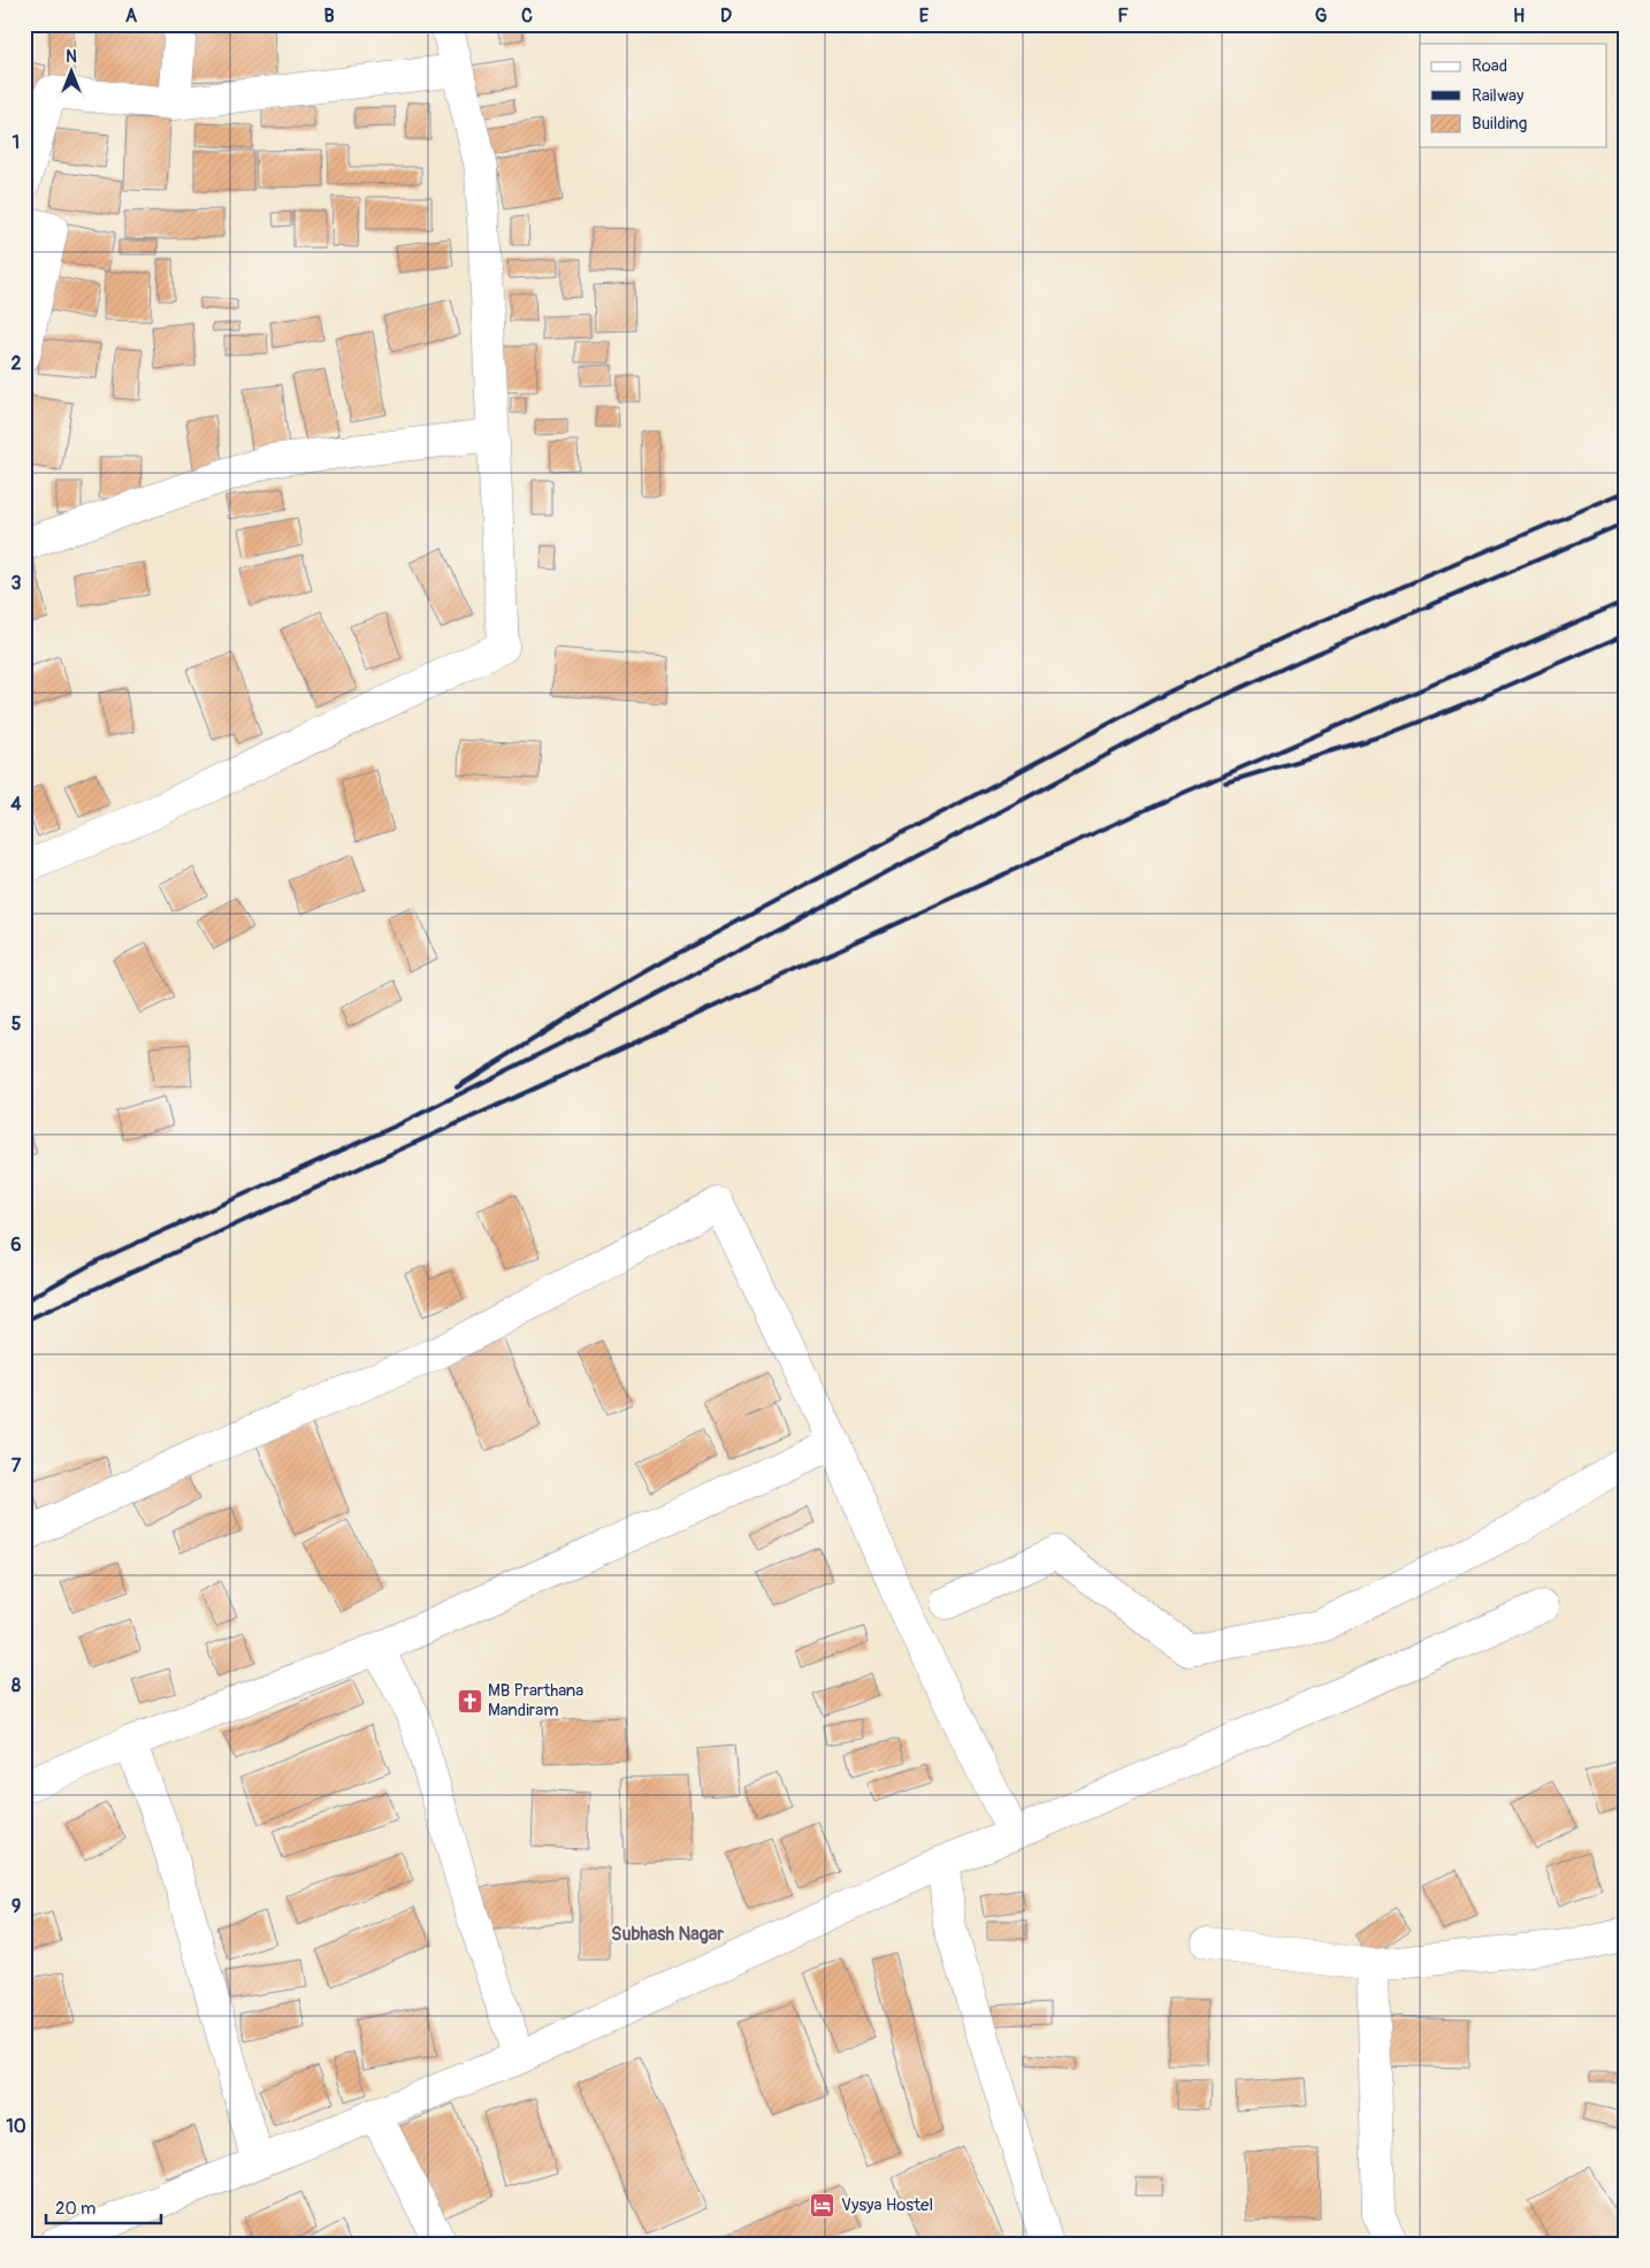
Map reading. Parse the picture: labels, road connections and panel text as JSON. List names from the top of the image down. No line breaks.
{"districts":["Subhash Nagar"],"places":{"church":["MB Prarthana Mandiram"],"hotel":["Vysya Hostel"]},"legend":["Road","Railway","Building"],"scale_bar":"20 m","north":"top","grid":{"columns":["A","B","C","D","E","F","G","H"],"rows":["1","2","3","4","5","6","7","8","9","10"]}}
